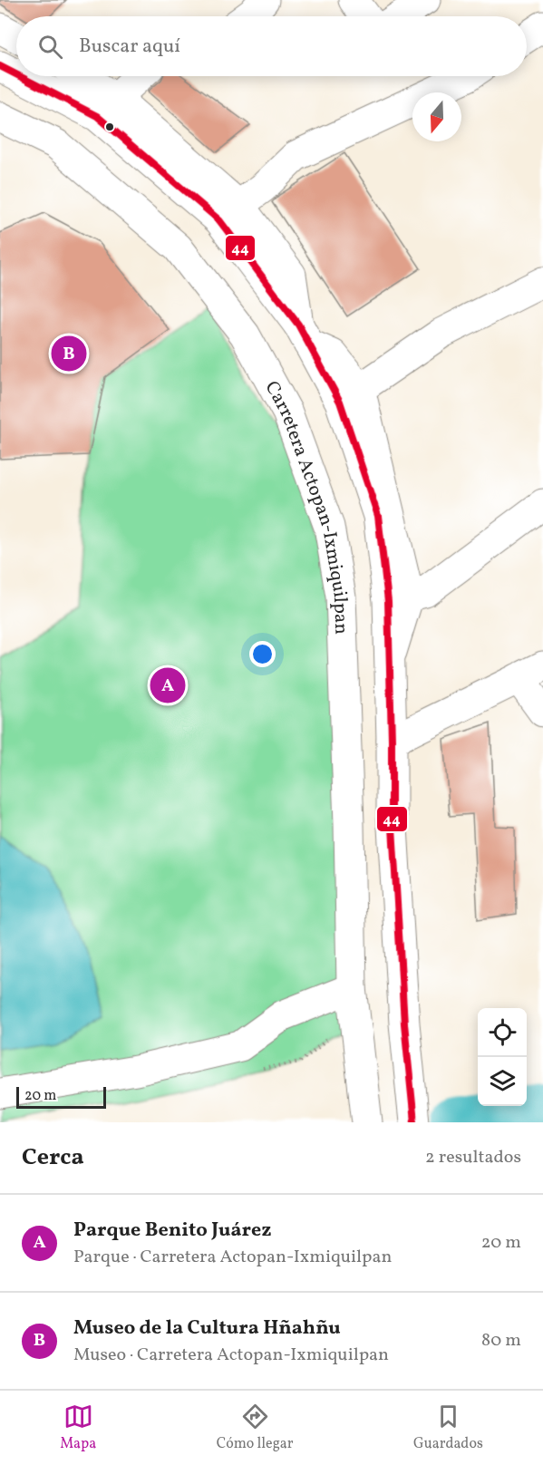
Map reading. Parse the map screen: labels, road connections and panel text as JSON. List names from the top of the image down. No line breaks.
{"streets":{"main road":["Carretera Actopan-Ixmiquilpan"]},"lines":["transit line 44"],"scale_bar":"20 m","north":"bottom","page":{"search":"Buscar aquí","pins":["B","A"],"scale":"20 m","heading":["Cerca","2 resultados"],"list":[{"mark":"A","name":"Parque Benito Juárez","note":"Parque · Carretera Actopan-Ixmiquilpan","value":"20 m"},{"mark":"B","name":"Museo de la Cultura Hñahñu","note":"Museo · Carretera Actopan-Ixmiquilpan","value":"80 m"}],"nav":["Mapa","Cómo llegar","Guardados"]}}
